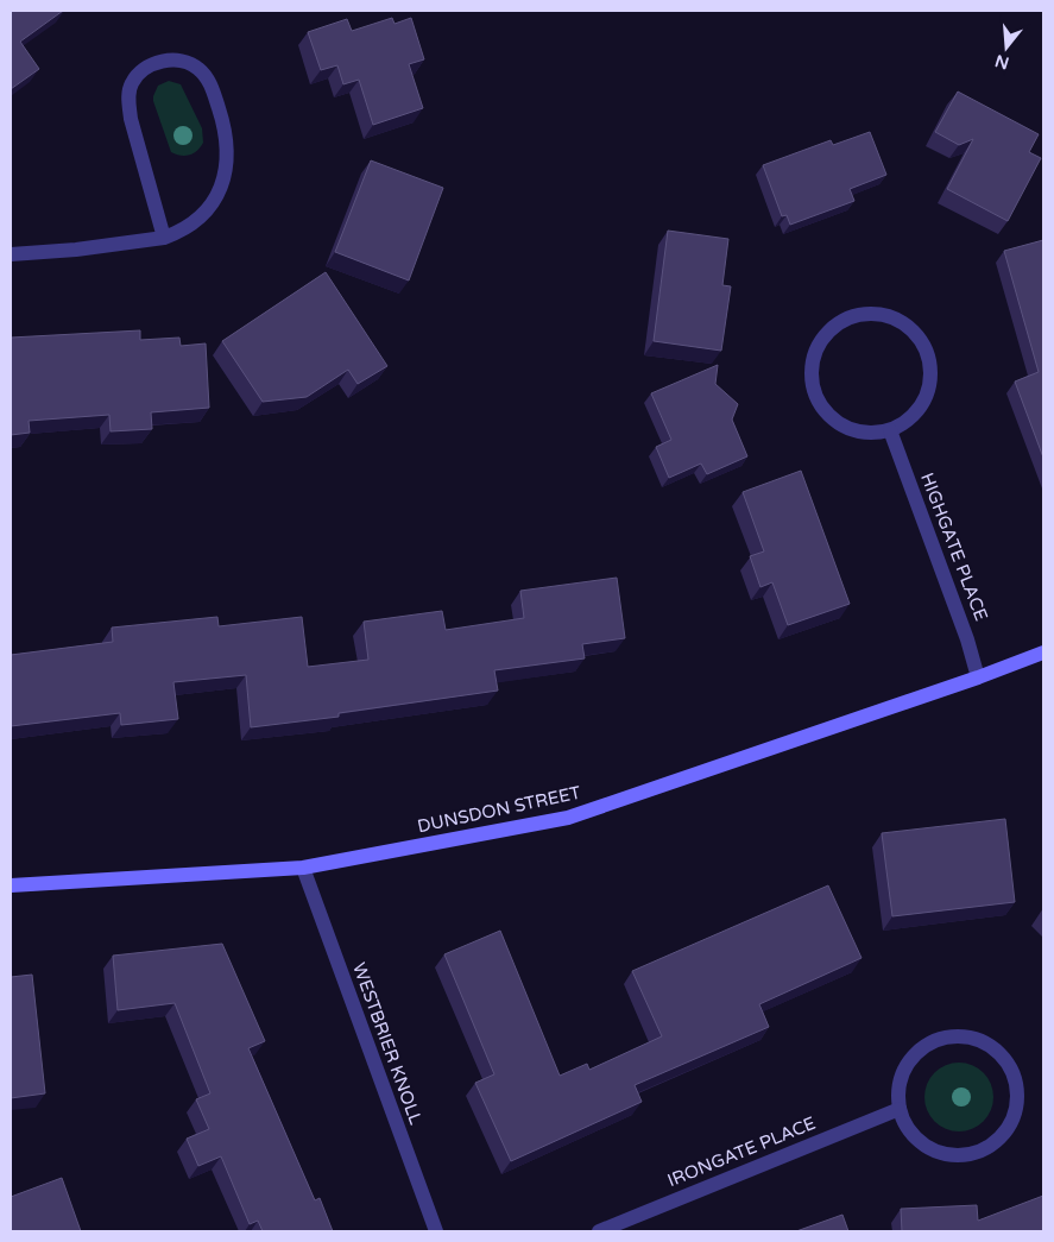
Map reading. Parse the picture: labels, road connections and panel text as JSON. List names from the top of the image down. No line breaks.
{"streets":{"main road":["DUNSDON STREET"],"street":["HIGHGATE PLACE","WESTBRIER KNOLL","IRONGATE PLACE"]},"crossings":[["HIGHGATE PLACE","DUNSDON STREET"],["DUNSDON STREET","WESTBRIER KNOLL"]],"north":"bottom"}
